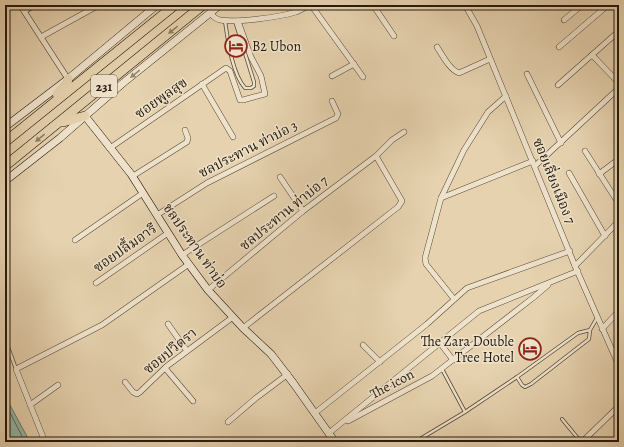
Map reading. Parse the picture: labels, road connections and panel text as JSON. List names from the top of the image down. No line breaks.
{"streets":{"highway":["231"],"main road":["ชลประทาน ท่าบ่อ"],"street":["ซอยพูลสุข","ชลประทาน ท่าบ่อ 3","ซอยเลี่ยงเมือง 7","ชลประทาน ท่าบ่อ 7","ซอยปลื้มอารี","ซอยปวิตรา","The icon"]},"crossings":[["ซอยพูลสุข","ชลประทาน ท่าบ่อ"],["ชลประทาน ท่าบ่อ 3","ชลประทาน ท่าบ่อ"],["ซอยเลี่ยงเมือง 7","The icon"],["ชลประทาน ท่าบ่อ 7","ชลประทาน ท่าบ่อ"],["ชลประทาน ท่าบ่อ","ซอยปลื้มอารี"],["ชลประทาน ท่าบ่อ","ซอยปวิตรา"],["ชลประทาน ท่าบ่อ","The icon"]],"places":{"hotel":["B2 Ubon","The Zara Double Tree Hotel"]}}
